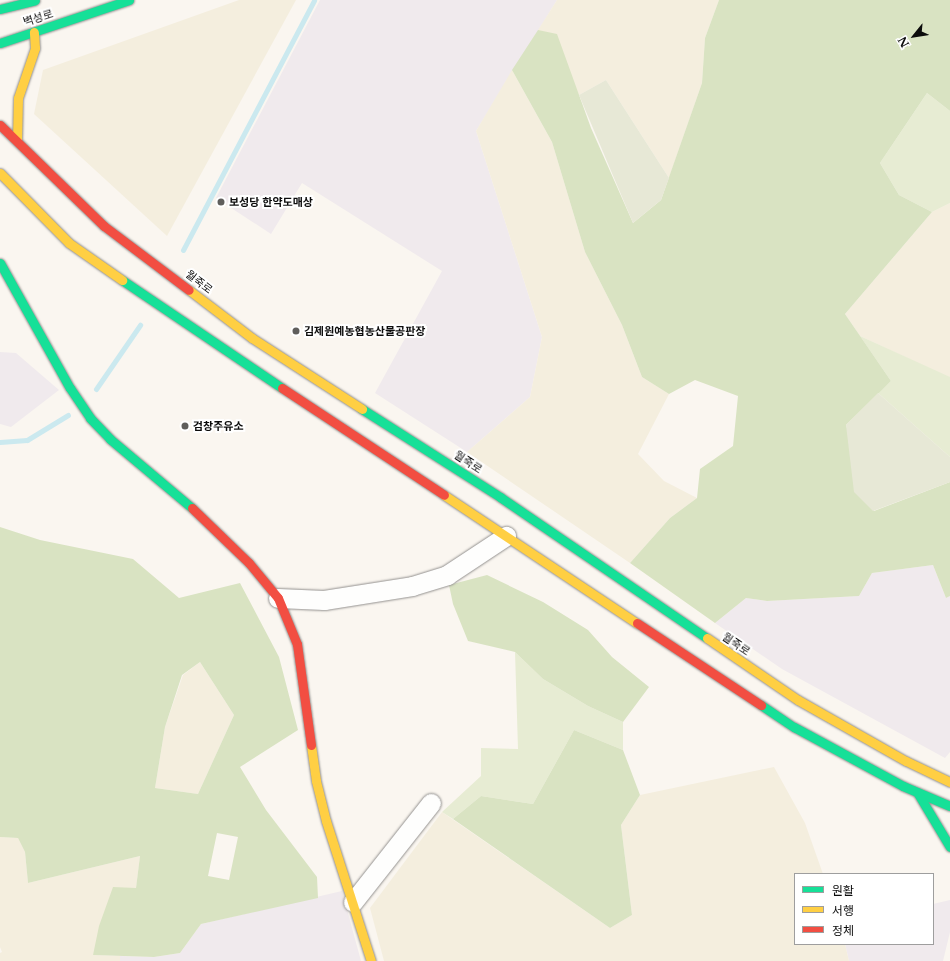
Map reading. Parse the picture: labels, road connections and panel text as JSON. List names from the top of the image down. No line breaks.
{"streets":{"main road":["벽성로","월죽로"]},"places":["보성당 한약도매상","김제원예농협농산물공판장","검창주유소"],"legend":["원활","서행","정체"],"north":"bottom left"}
